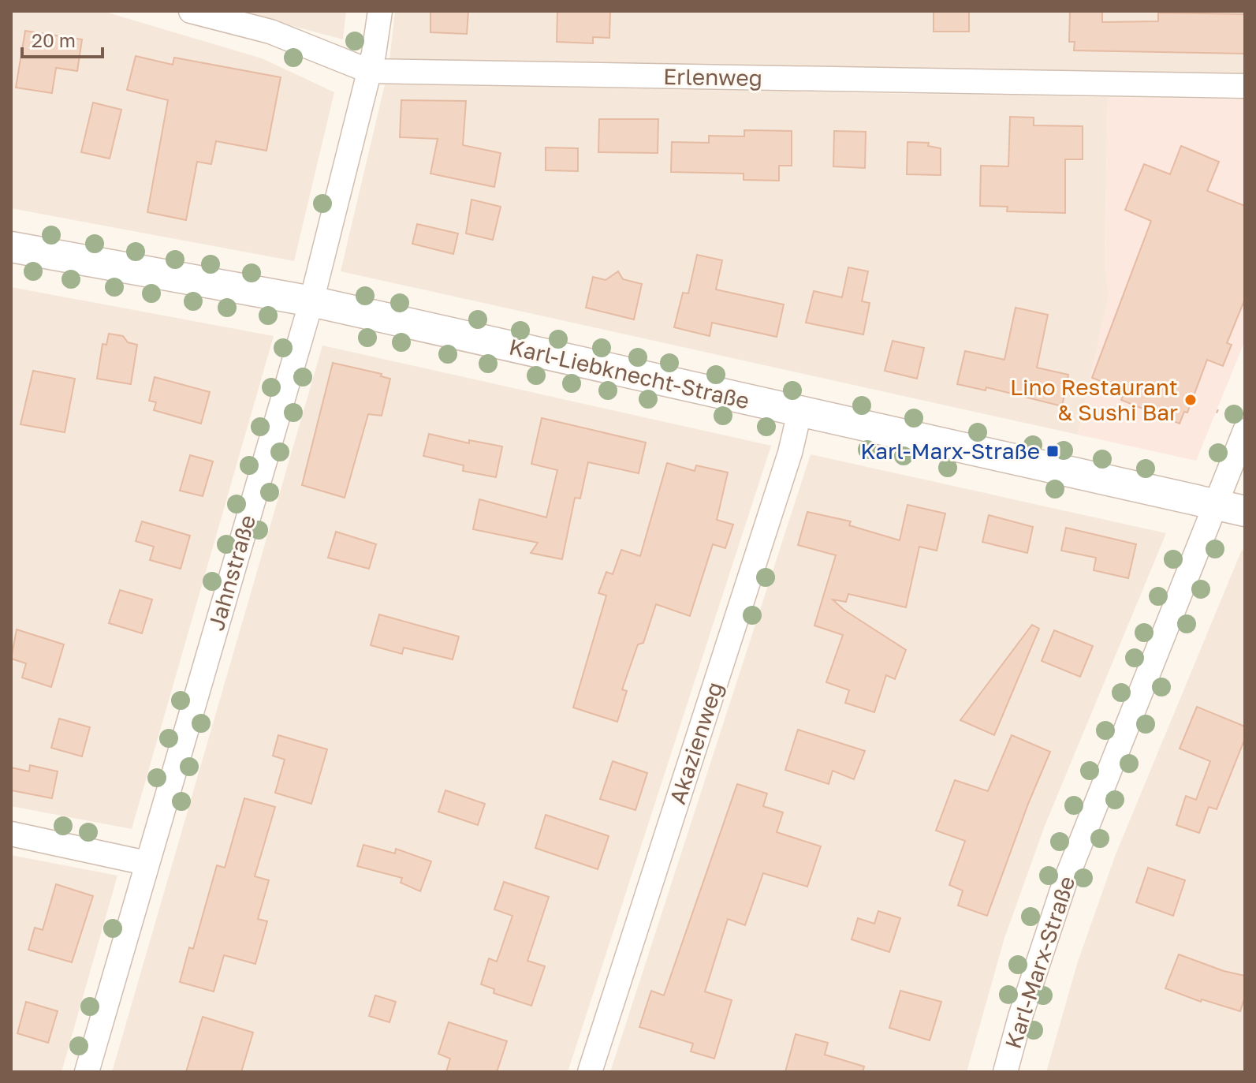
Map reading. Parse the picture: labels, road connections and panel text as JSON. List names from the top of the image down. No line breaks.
{"streets":{"street":["Erlenweg","Karl-Liebknecht-Straße","Jahnstraße","Akazienweg","Karl-Marx-Straße"]},"crossings":[["Erlenweg","Jahnstraße"],["Karl-Liebknecht-Straße","Jahnstraße"],["Karl-Liebknecht-Straße","Akazienweg"],["Karl-Liebknecht-Straße","Karl-Marx-Straße"]],"places":{"other":["Lino Restaurant & Sushi Bar"],"transit":["Karl-Marx-Straße"]},"scale_bar":"20 m"}
